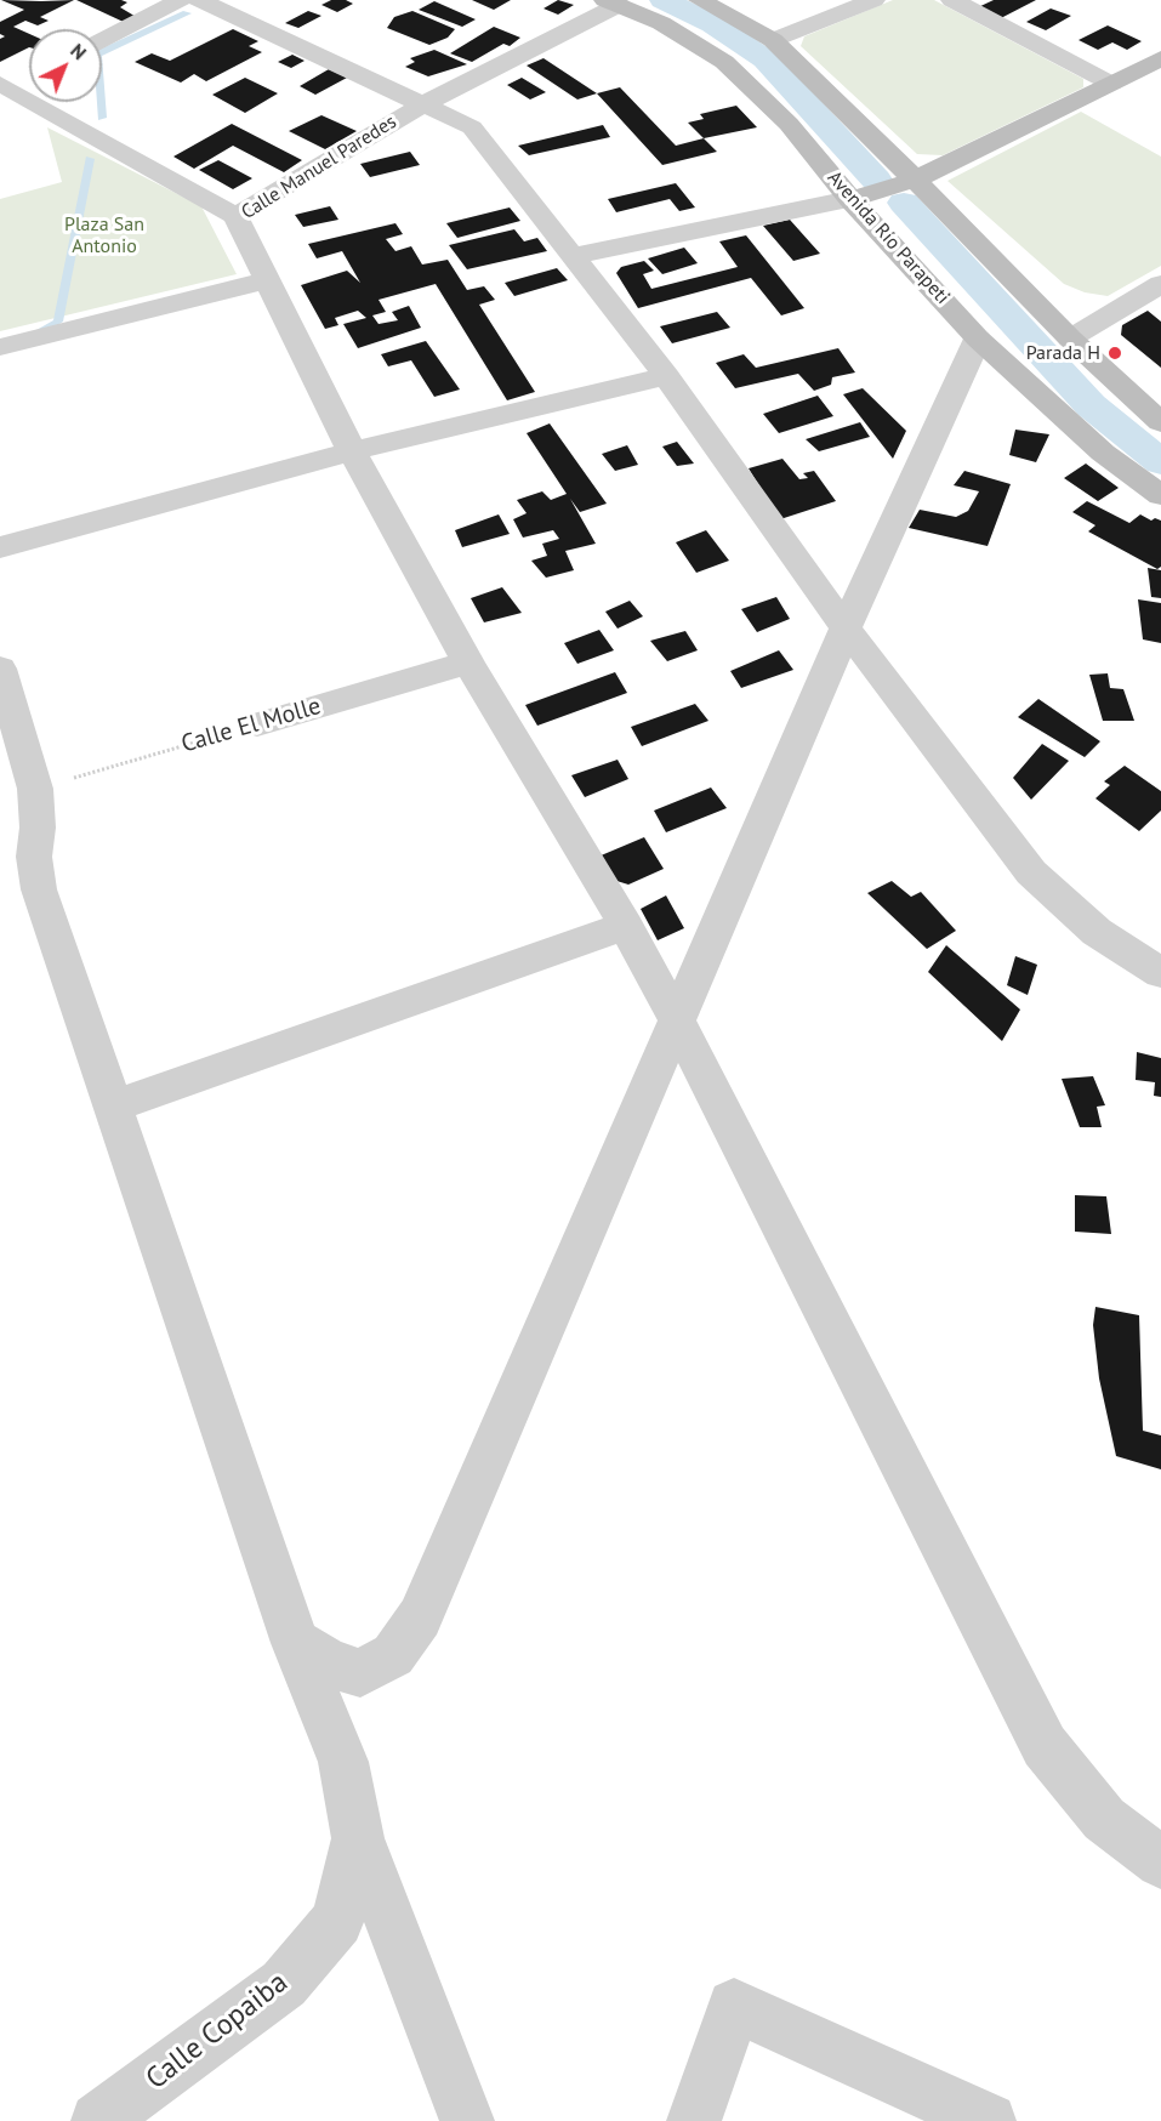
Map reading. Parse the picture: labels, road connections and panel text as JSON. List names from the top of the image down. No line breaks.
{"streets":{"main road":["Avenida Río Parapeti"],"street":["Calle Manuel Paredes","Calle El Molle","Calle Copaiba"]},"crossings":[["Calle Manuel Paredes","Avenida Río Parapeti"],["Calle Manuel Paredes","Calle El Molle"],["Calle El Molle","Calle Copaiba"]],"parks":["Plaza San Antonio"],"places":["Parada H"],"north":"top right"}
